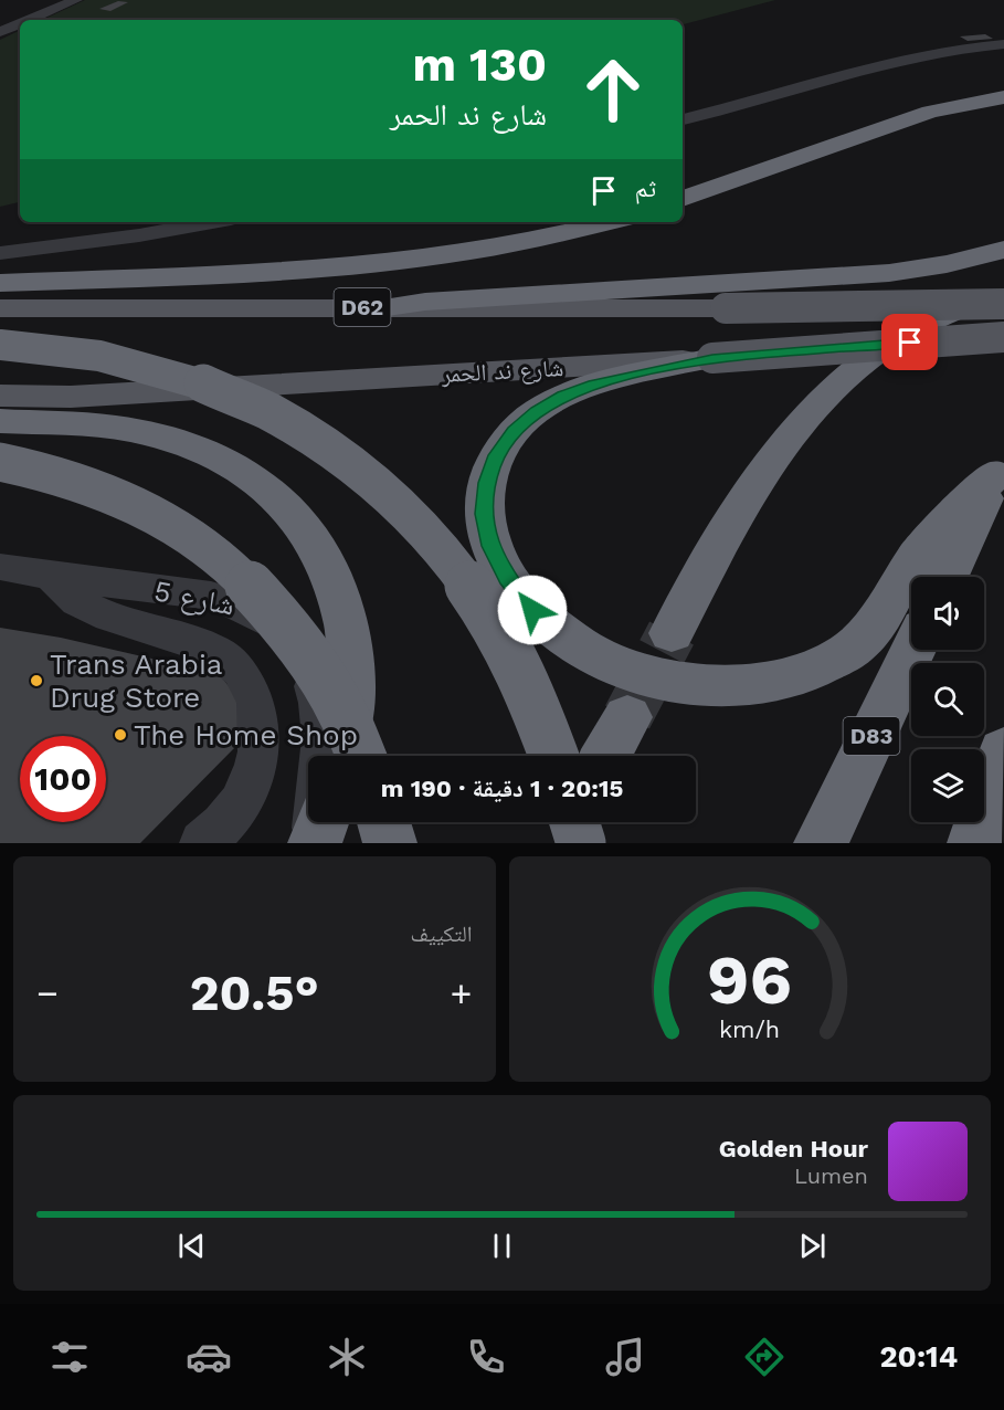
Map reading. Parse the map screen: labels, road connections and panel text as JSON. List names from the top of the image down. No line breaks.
{"streets":{"highway":["D83"],"main road":["D62","شارع ند الحمر"],"street":["شارع 5"]},"places":["Trans Arabia Drug Store","The Home Shop"],"page":{"turn":["130 m","شارع ند الحمر"],"then":"ثم","limit":"100","trip":"20:15 · 1 دقيقة · 190 m","tile":"التكييف","heat":["−","20.5°","+"],"song":["Golden Hour","Lumen"],"tabs":"20:14","gauge":["96","km/h"]}}
